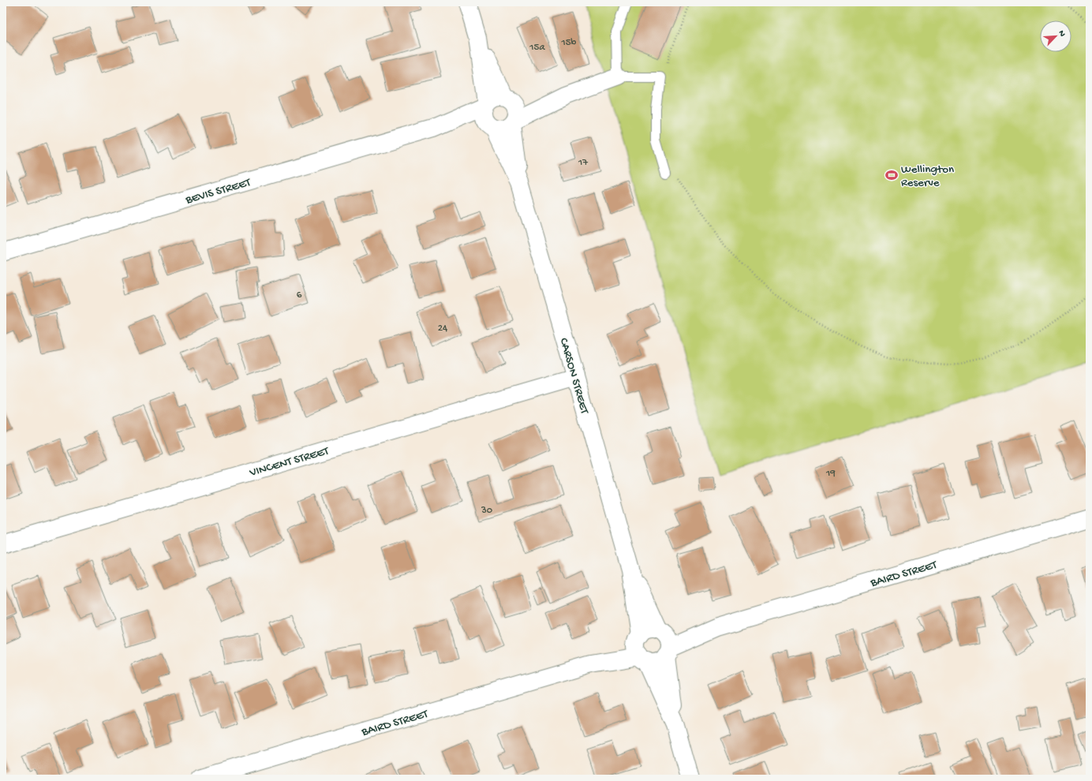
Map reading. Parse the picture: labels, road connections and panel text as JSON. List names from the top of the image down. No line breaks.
{"streets":{"street":["BEVIS STREET","CARSON STREET","VINCENT STREET","BAIRD STREET"]},"crossings":[["BEVIS STREET","CARSON STREET"],["CARSON STREET","VINCENT STREET"],["CARSON STREET","BAIRD STREET"]],"places":{"sports":["Wellington Reserve"]},"house_numbers":["15b","15a","17","6","24","19","30"],"north":"top right"}
